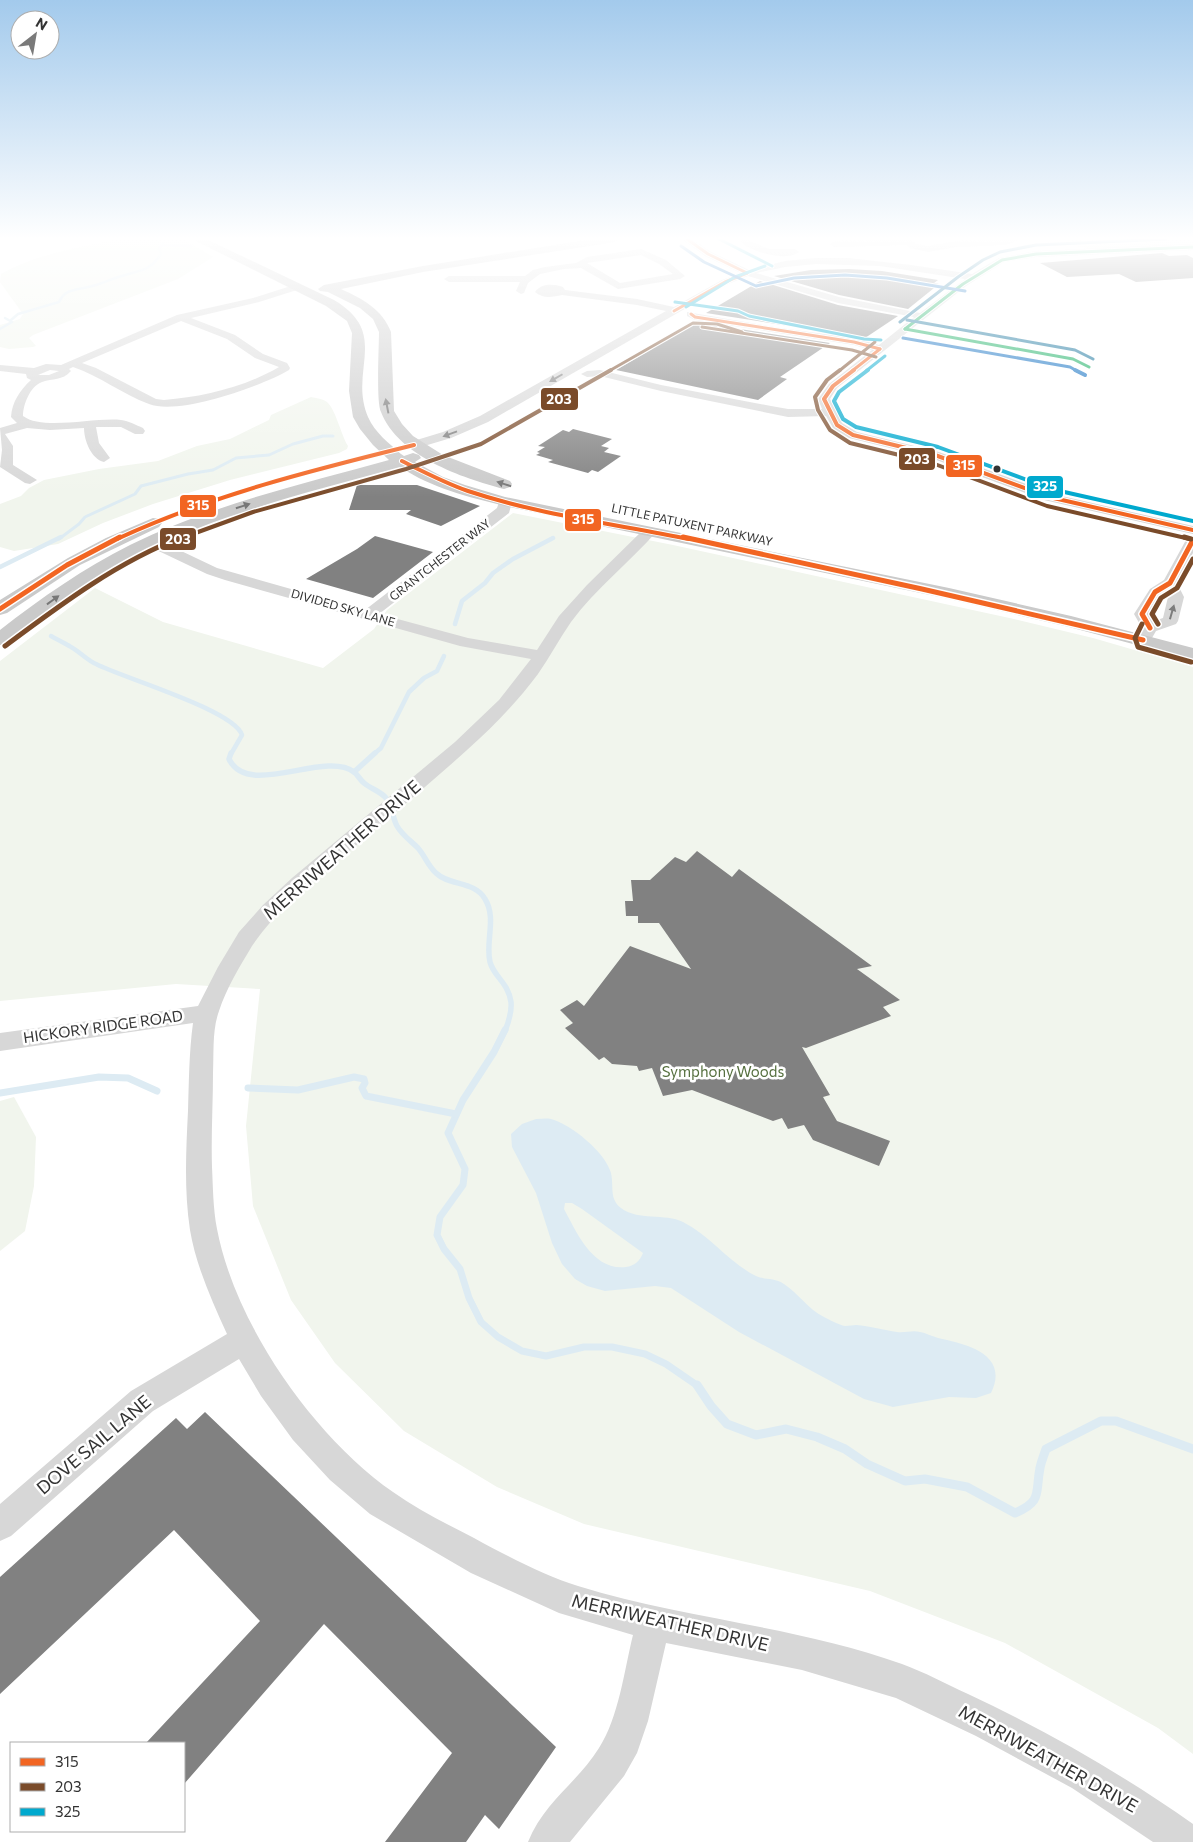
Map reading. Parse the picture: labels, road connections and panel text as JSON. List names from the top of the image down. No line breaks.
{"streets":{"main road":["LITTLE PATUXENT PARKWAY"],"street":["GRANTCHESTER WAY","DIVIDED SKY LANE","MERRIWEATHER DRIVE","HICKORY RIDGE ROAD","DOVE SAIL LANE"]},"crossings":[["LITTLE PATUXENT PARKWAY","GRANTCHESTER WAY"],["LITTLE PATUXENT PARKWAY","MERRIWEATHER DRIVE"],["GRANTCHESTER WAY","DIVIDED SKY LANE"],["DIVIDED SKY LANE","MERRIWEATHER DRIVE"],["MERRIWEATHER DRIVE","HICKORY RIDGE ROAD"],["MERRIWEATHER DRIVE","DOVE SAIL LANE"]],"parks":["Symphony Woods"],"lines":["transit line 315","transit line 203","transit line 325"],"legend":["315","203","325"],"north":"top right"}
